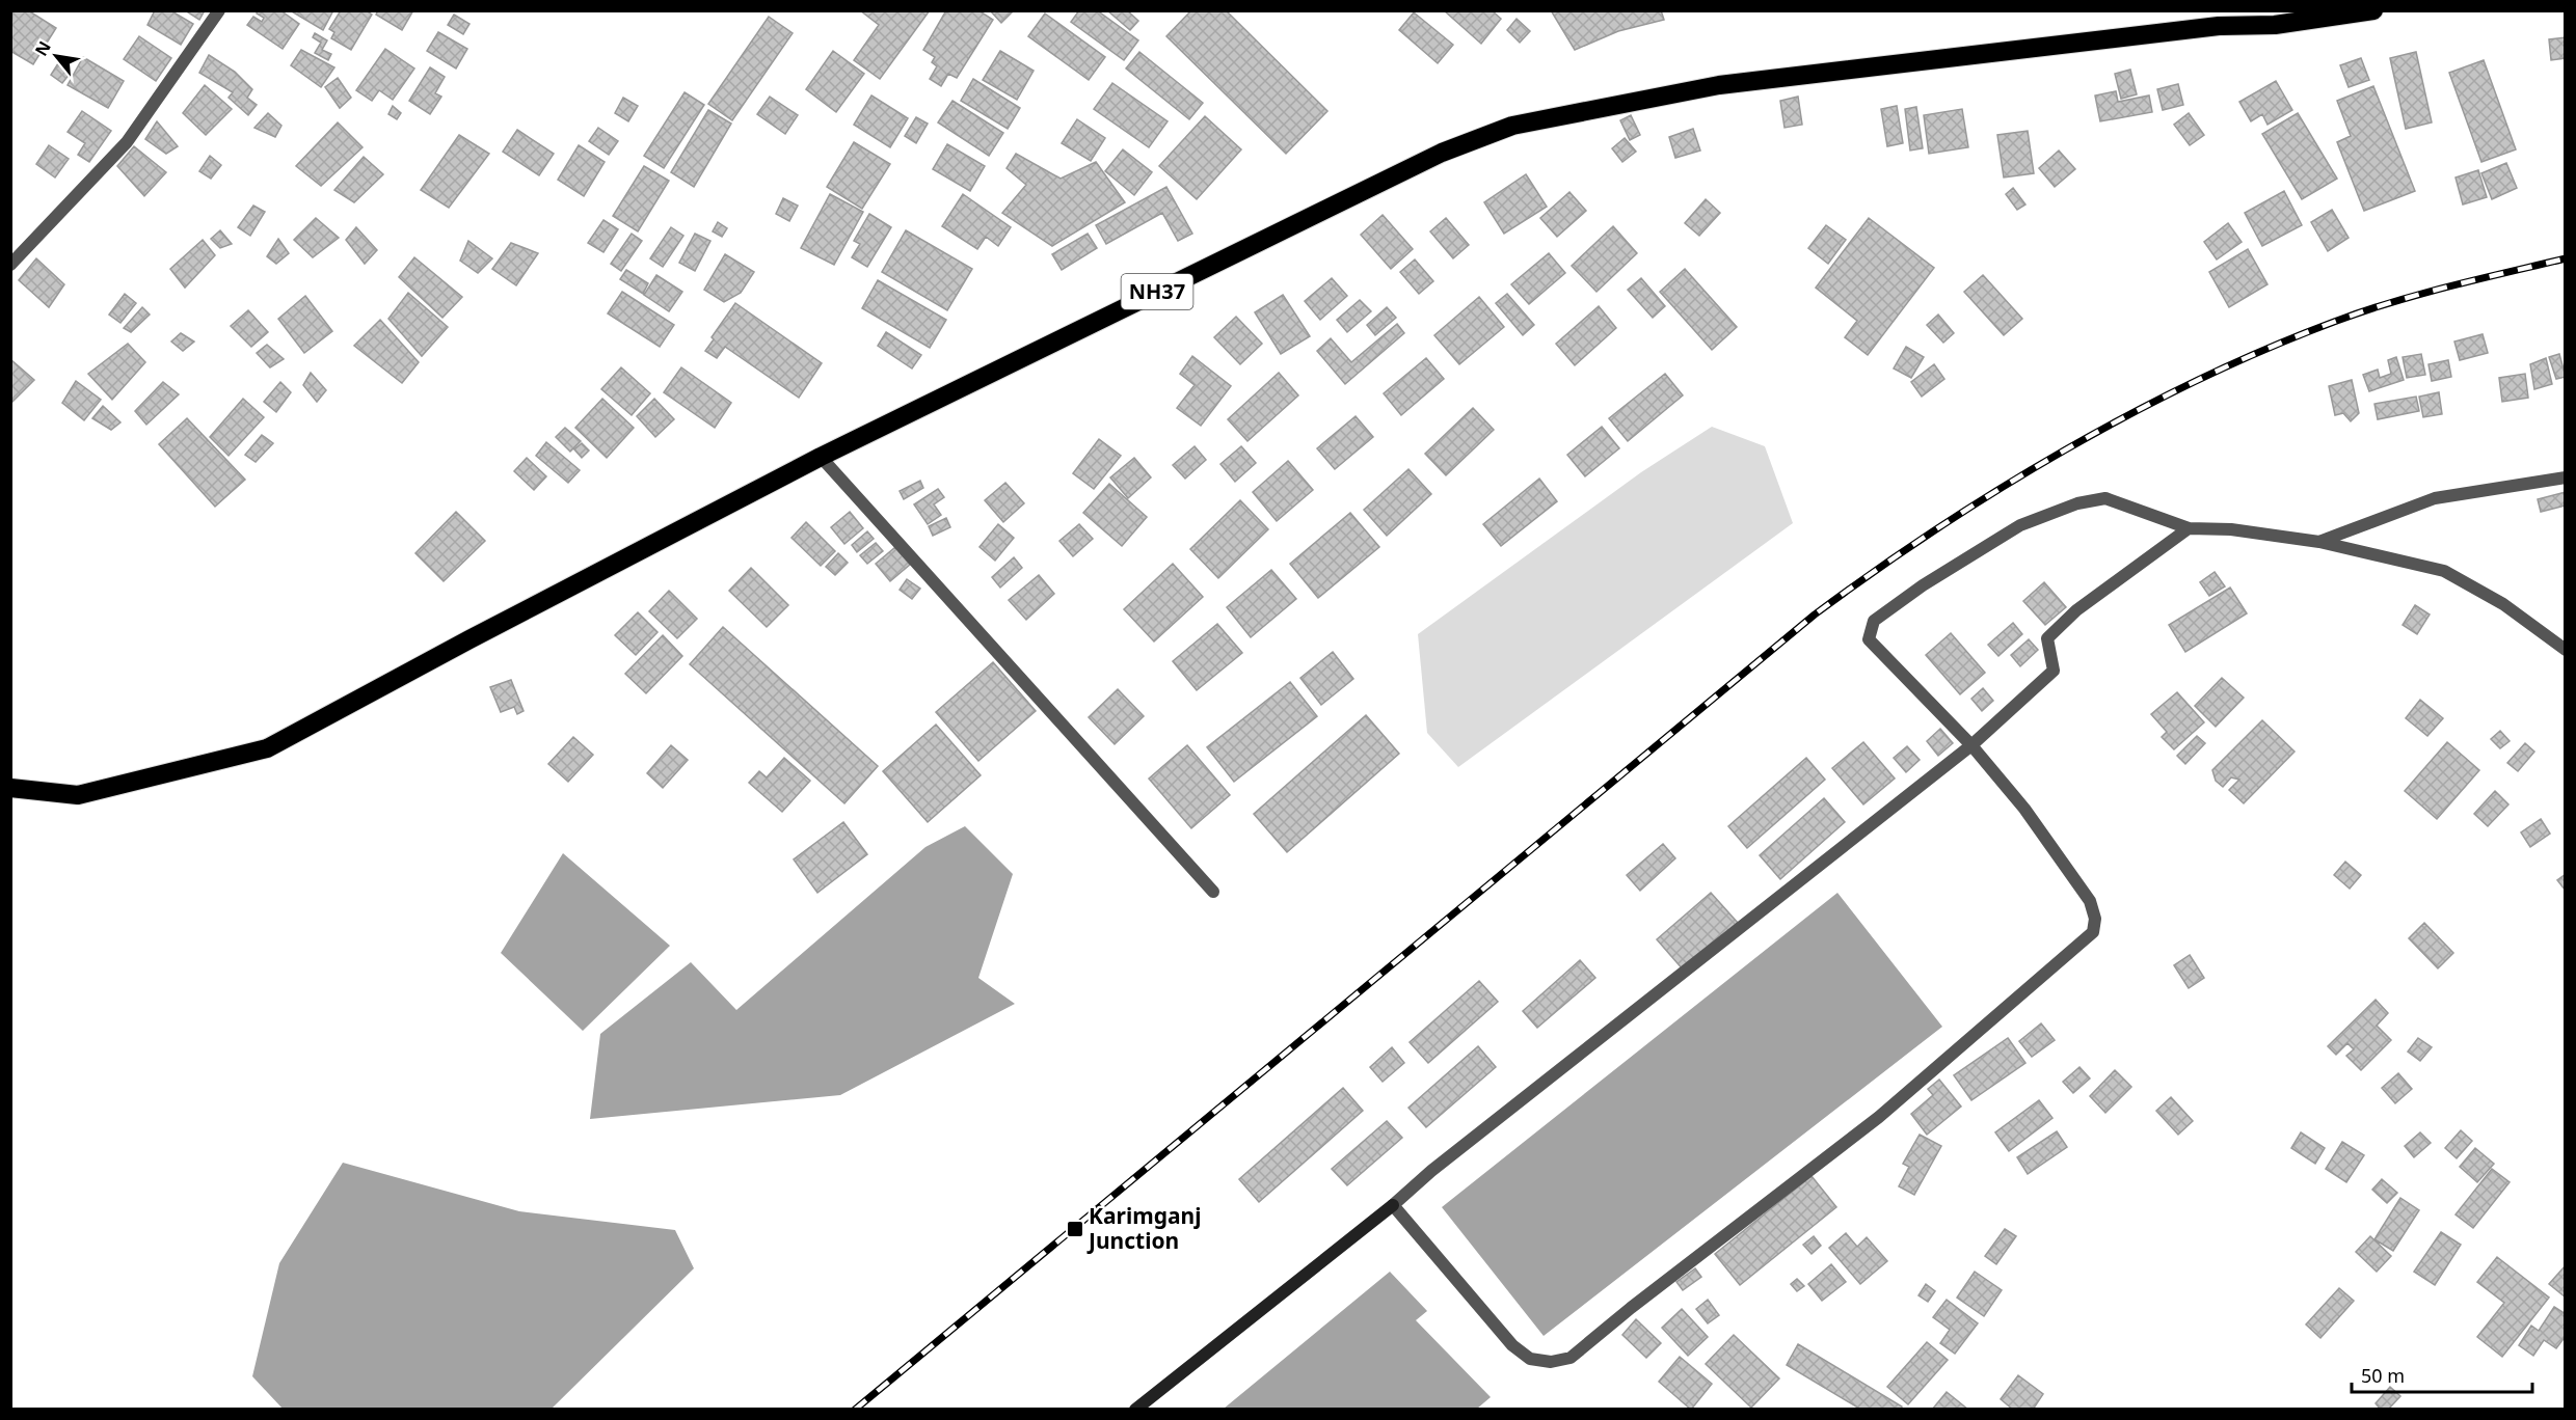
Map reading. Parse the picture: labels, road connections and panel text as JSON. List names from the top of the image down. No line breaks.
{"streets":{"highway":["NH37"]},"places":{"transit":["Karimganj Junction"]},"scale_bar":"50 m","north":"top left"}
